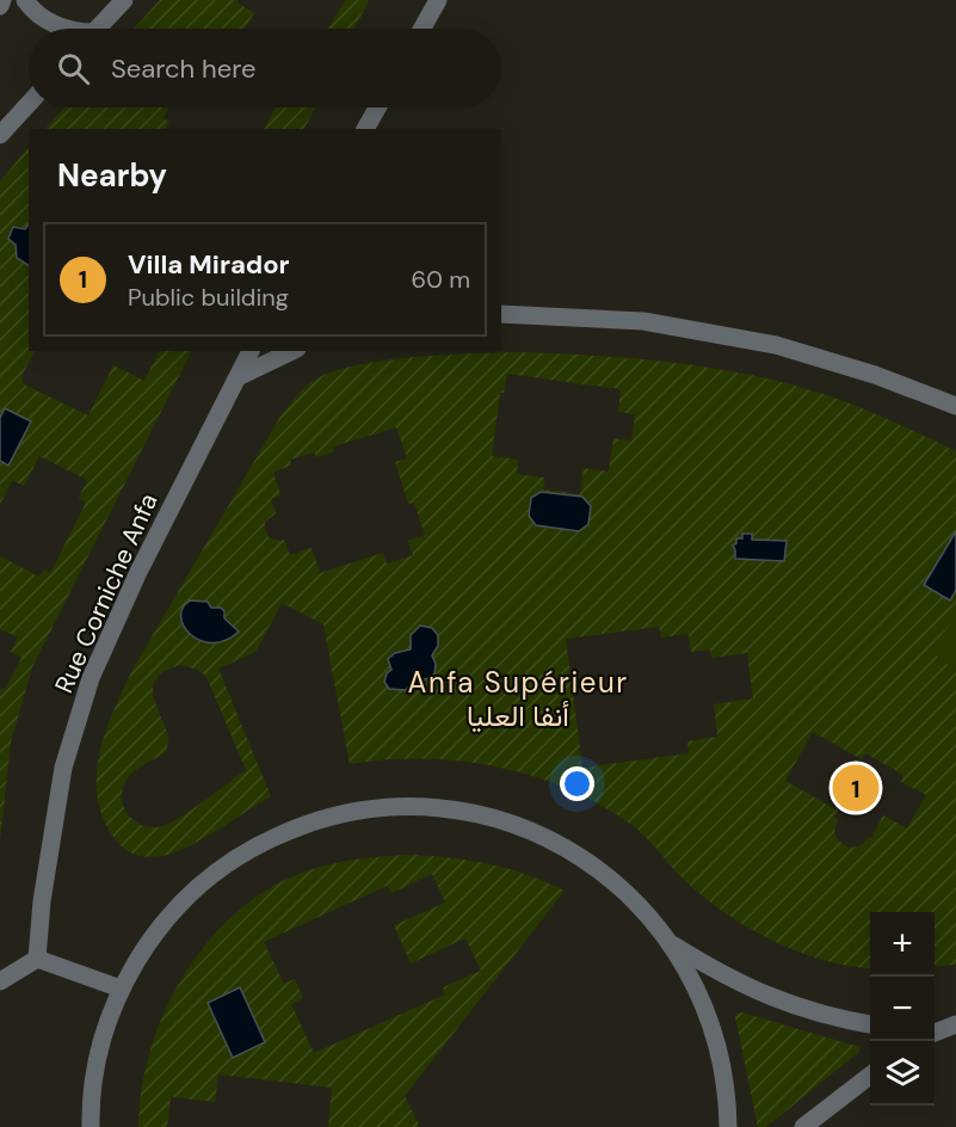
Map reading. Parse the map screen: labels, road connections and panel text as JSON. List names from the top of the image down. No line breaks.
{"streets":{"street":["Rue Corniche Anfa"]},"districts":["Anfa Supérieur أنفا العليا"],"page":{"search":"Search here","heading":"Nearby","list":[{"mark":"1","name":"Villa Mirador","note":"Public building","value":"60 m"}],"pins":"1","map_buttons":["+","−"]}}
